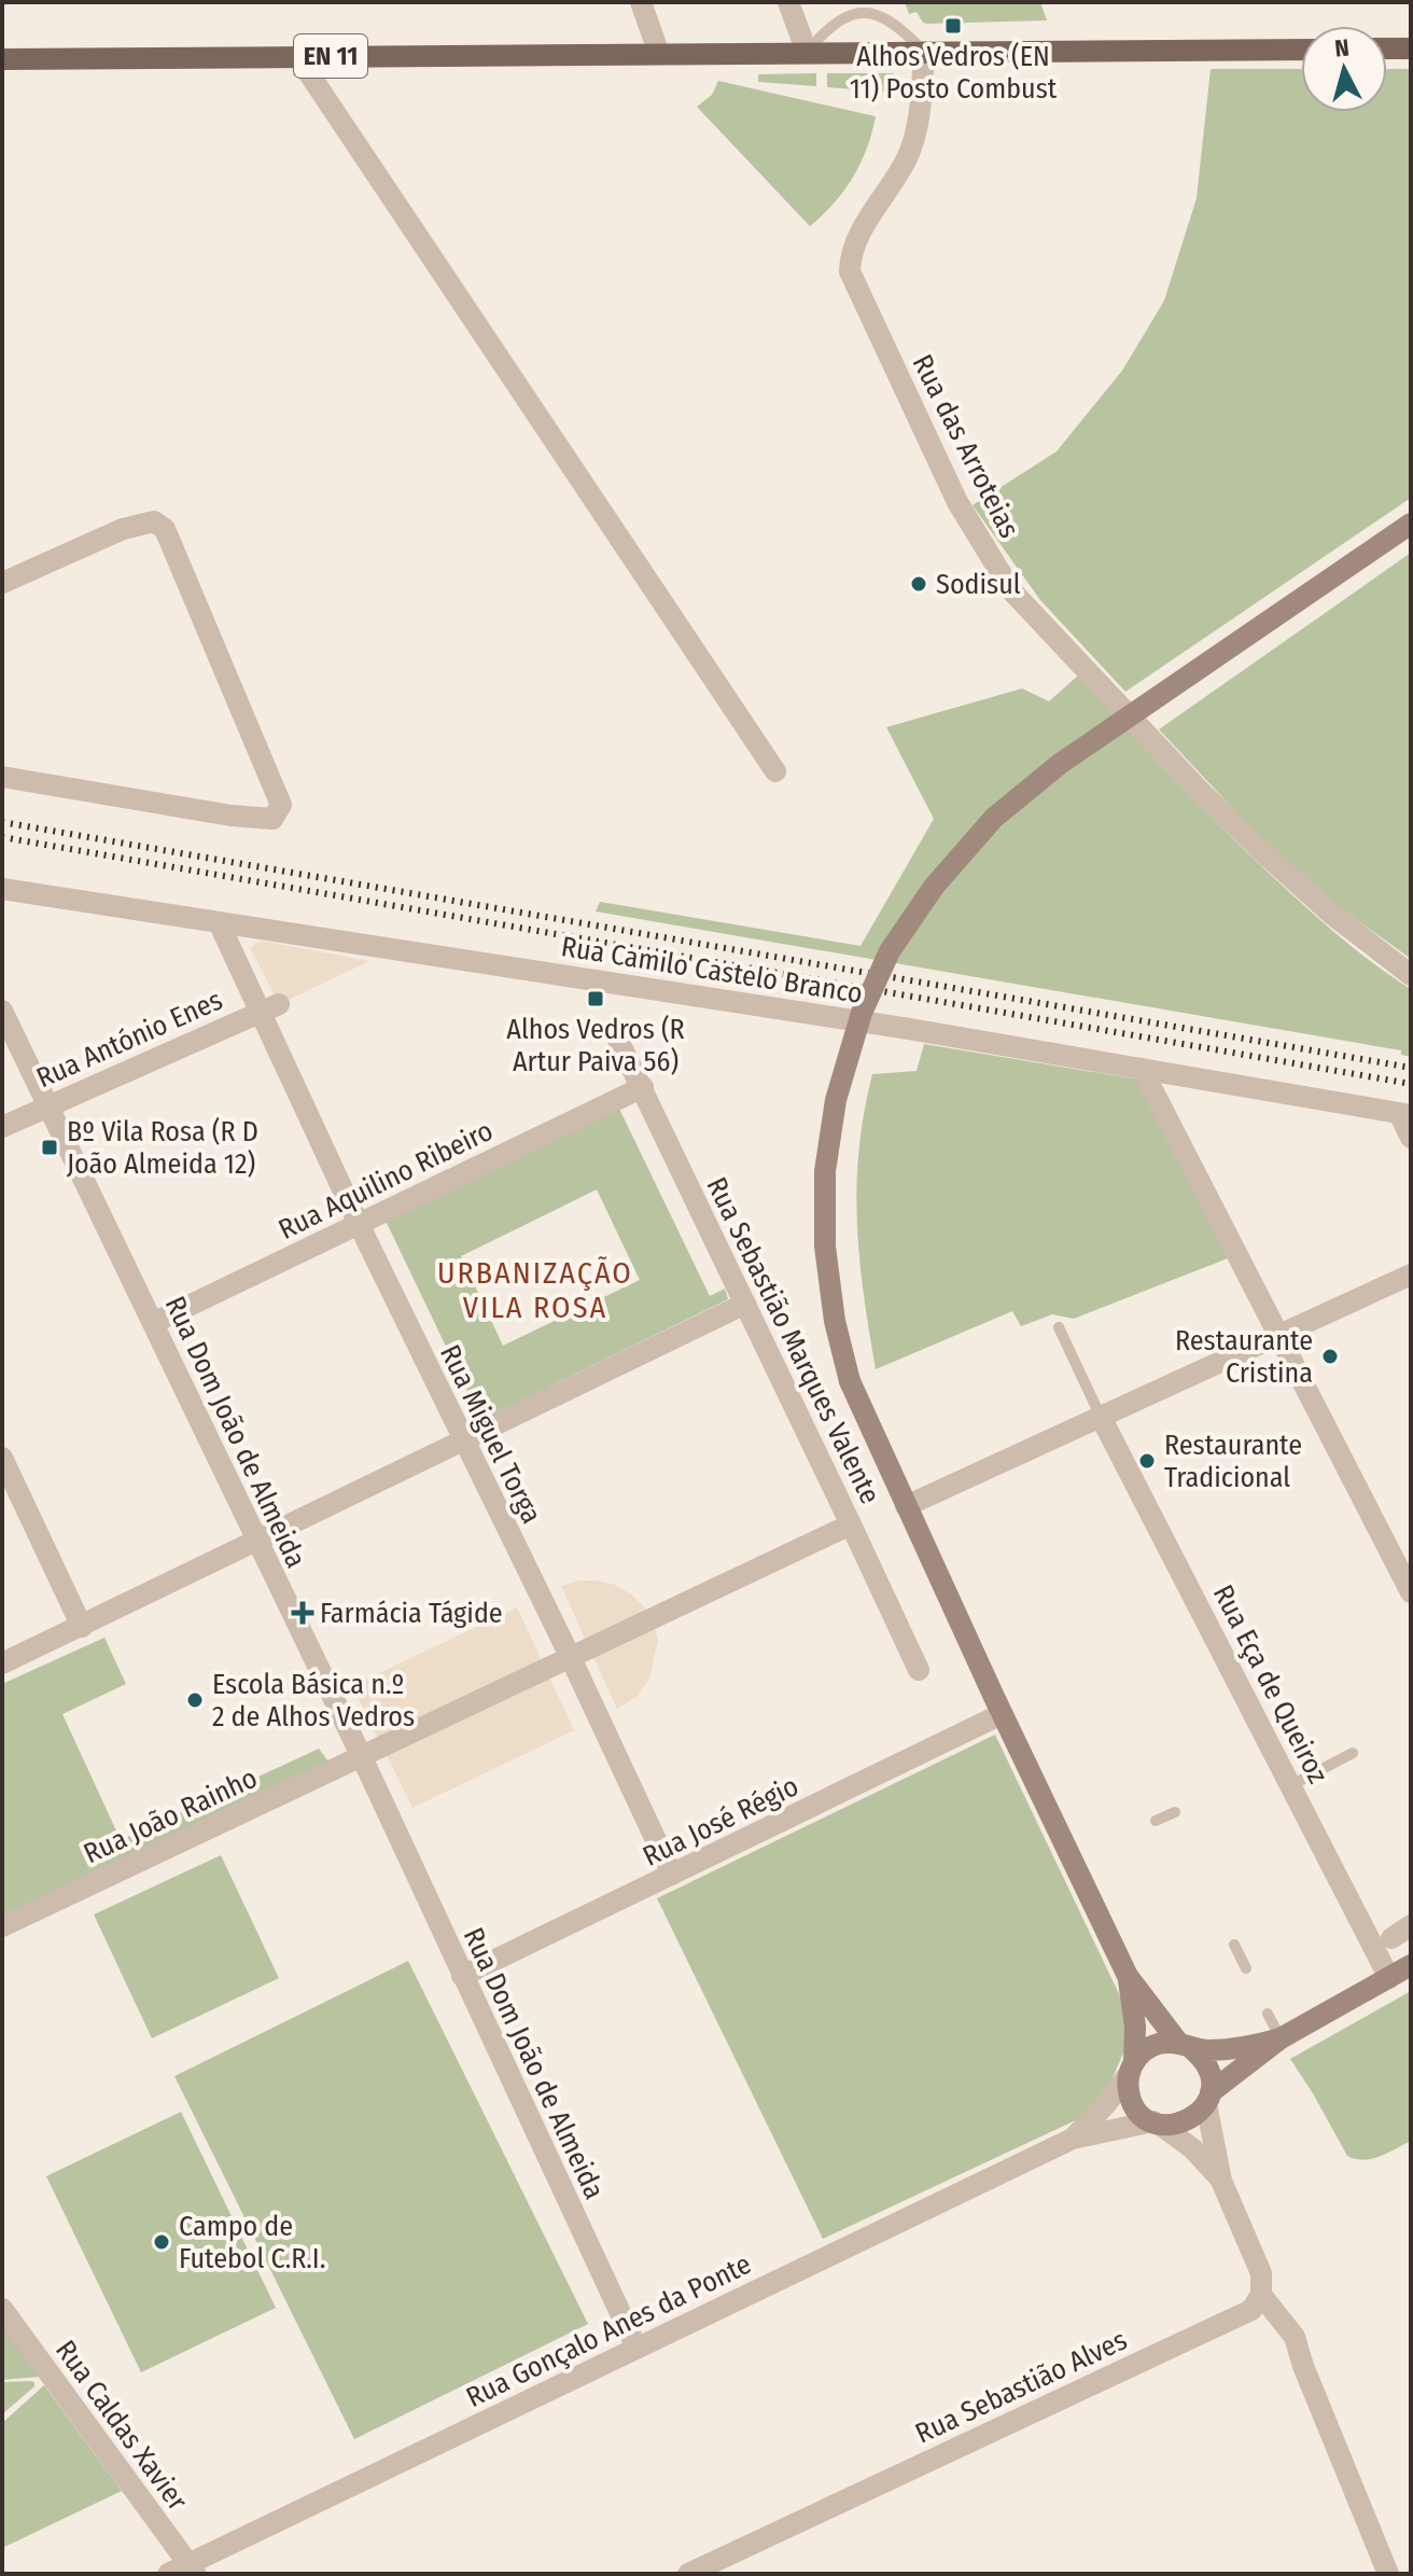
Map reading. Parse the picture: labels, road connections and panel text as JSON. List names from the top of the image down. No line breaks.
{"streets":{"main road":["EN 11"],"street":["Rua das Arroteias","Rua Camilo Castelo Branco","Rua António Enes","Rua Aquilino Ribeiro","Rua Sebastião Marques Valente","Rua Dom João de Almeida","Rua Miguel Torga","Rua Eça de Queiroz","Rua João Rainho","Rua José Régio","Rua Gonçalo Anes da Ponte","Rua Sebastião Alves","Rua Caldas Xavier"]},"crossings":[["EN 11","Rua das Arroteias"],["Rua Camilo Castelo Branco","Rua Miguel Torga"],["Rua António Enes","Rua Dom João de Almeida"],["Rua António Enes","Rua Miguel Torga"],["Rua Aquilino Ribeiro","Rua Sebastião Marques Valente"],["Rua Aquilino Ribeiro","Rua Dom João de Almeida"],["Rua Aquilino Ribeiro","Rua Miguel Torga"],["Rua Sebastião Marques Valente","Rua João Rainho"],["Rua Dom João de Almeida","Rua João Rainho"],["Rua Dom João de Almeida","Rua José Régio"],["Rua Dom João de Almeida","Rua Gonçalo Anes da Ponte"],["Rua Miguel Torga","Rua João Rainho"],["Rua Miguel Torga","Rua José Régio"],["Rua Gonçalo Anes da Ponte","Rua Caldas Xavier"]],"districts":["URBANIZAÇÃO VILA ROSA"],"places":{"transit":["Alhos Vedros (EN 11) Posto Combust","Alhos Vedros (R Artur Paiva 56)","Bº Vila Rosa (R D João Almeida 12)"],"other":["Sodisul","Restaurante Cristina","Restaurante Tradicional","Escola Básica n.º 2 de Alhos Vedros","Campo de Futebol C.R.I."],"health":["Farmácia Tágide"]},"north":"top"}
